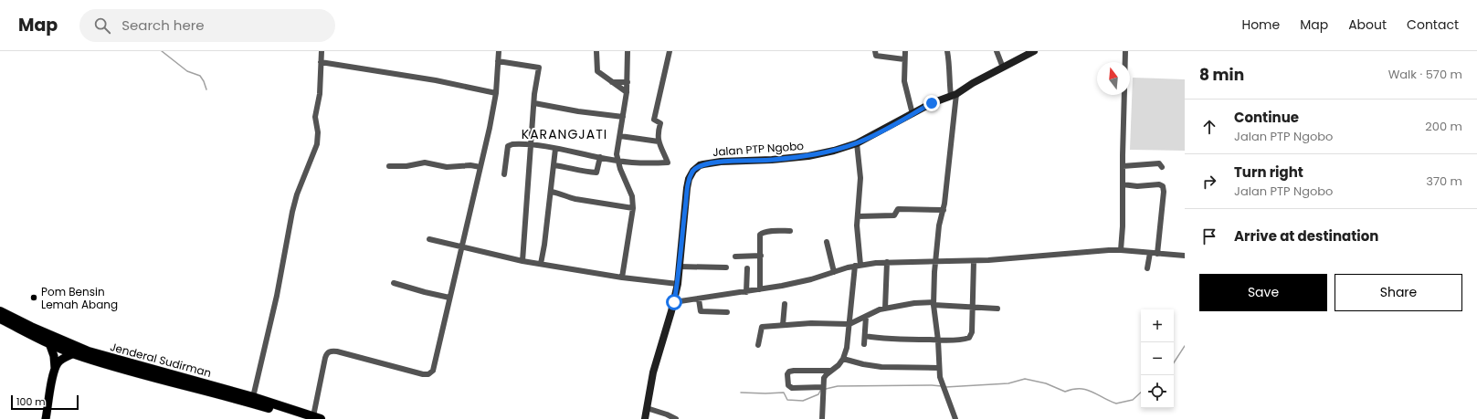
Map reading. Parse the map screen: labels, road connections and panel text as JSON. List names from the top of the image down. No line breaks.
{"streets":{"highway":["Jenderal Sudirman"],"main road":["Jalan PTP Ngobo"]},"districts":["KARANGJATI"],"places":["Pom Bensin Lemah Abang"],"scale_bar":"100 m","north":"top","page":{"header":"Map","search":"Search here","nav":["Home","Map","About","Contact"],"heading":["8 min","Walk · 570 m"],"list":[["Continue","Jalan PTP Ngobo","200 m"],["Turn right","Jalan PTP Ngobo","370 m"],"Arrive at destination"],"buttons":["Save","Share"],"map_buttons":["+","−"],"scale":"100 m"}}
